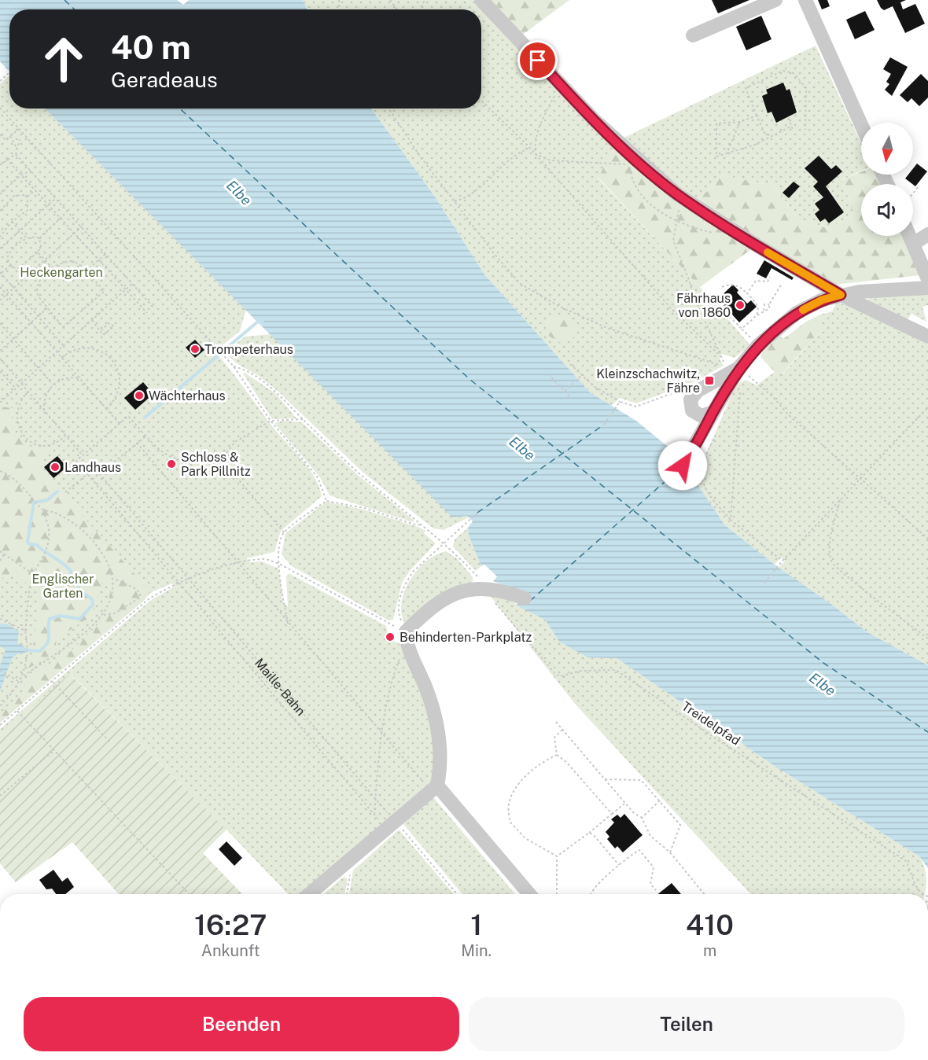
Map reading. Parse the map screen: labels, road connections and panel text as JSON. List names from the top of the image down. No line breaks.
{"streets":{"path":["Maille-Bahn","Treidelpfad"]},"water":["Elbe"],"parks":["Heckengarten","Englischer Garten"],"places":{"other":["Fährhaus von 1860","Trompeterhaus","Wächterhaus","Schloss & Park Pillnitz","Landhaus","Behinderten-Parkplatz"],"transit":["Kleinzschachwitz, Fähre"]},"north":"bottom","page":{"turn":["40 m","Geradeaus"],"eta":["16:27","Ankunft","1","Min.","410","m"],"buttons":["Beenden","Teilen"]}}
